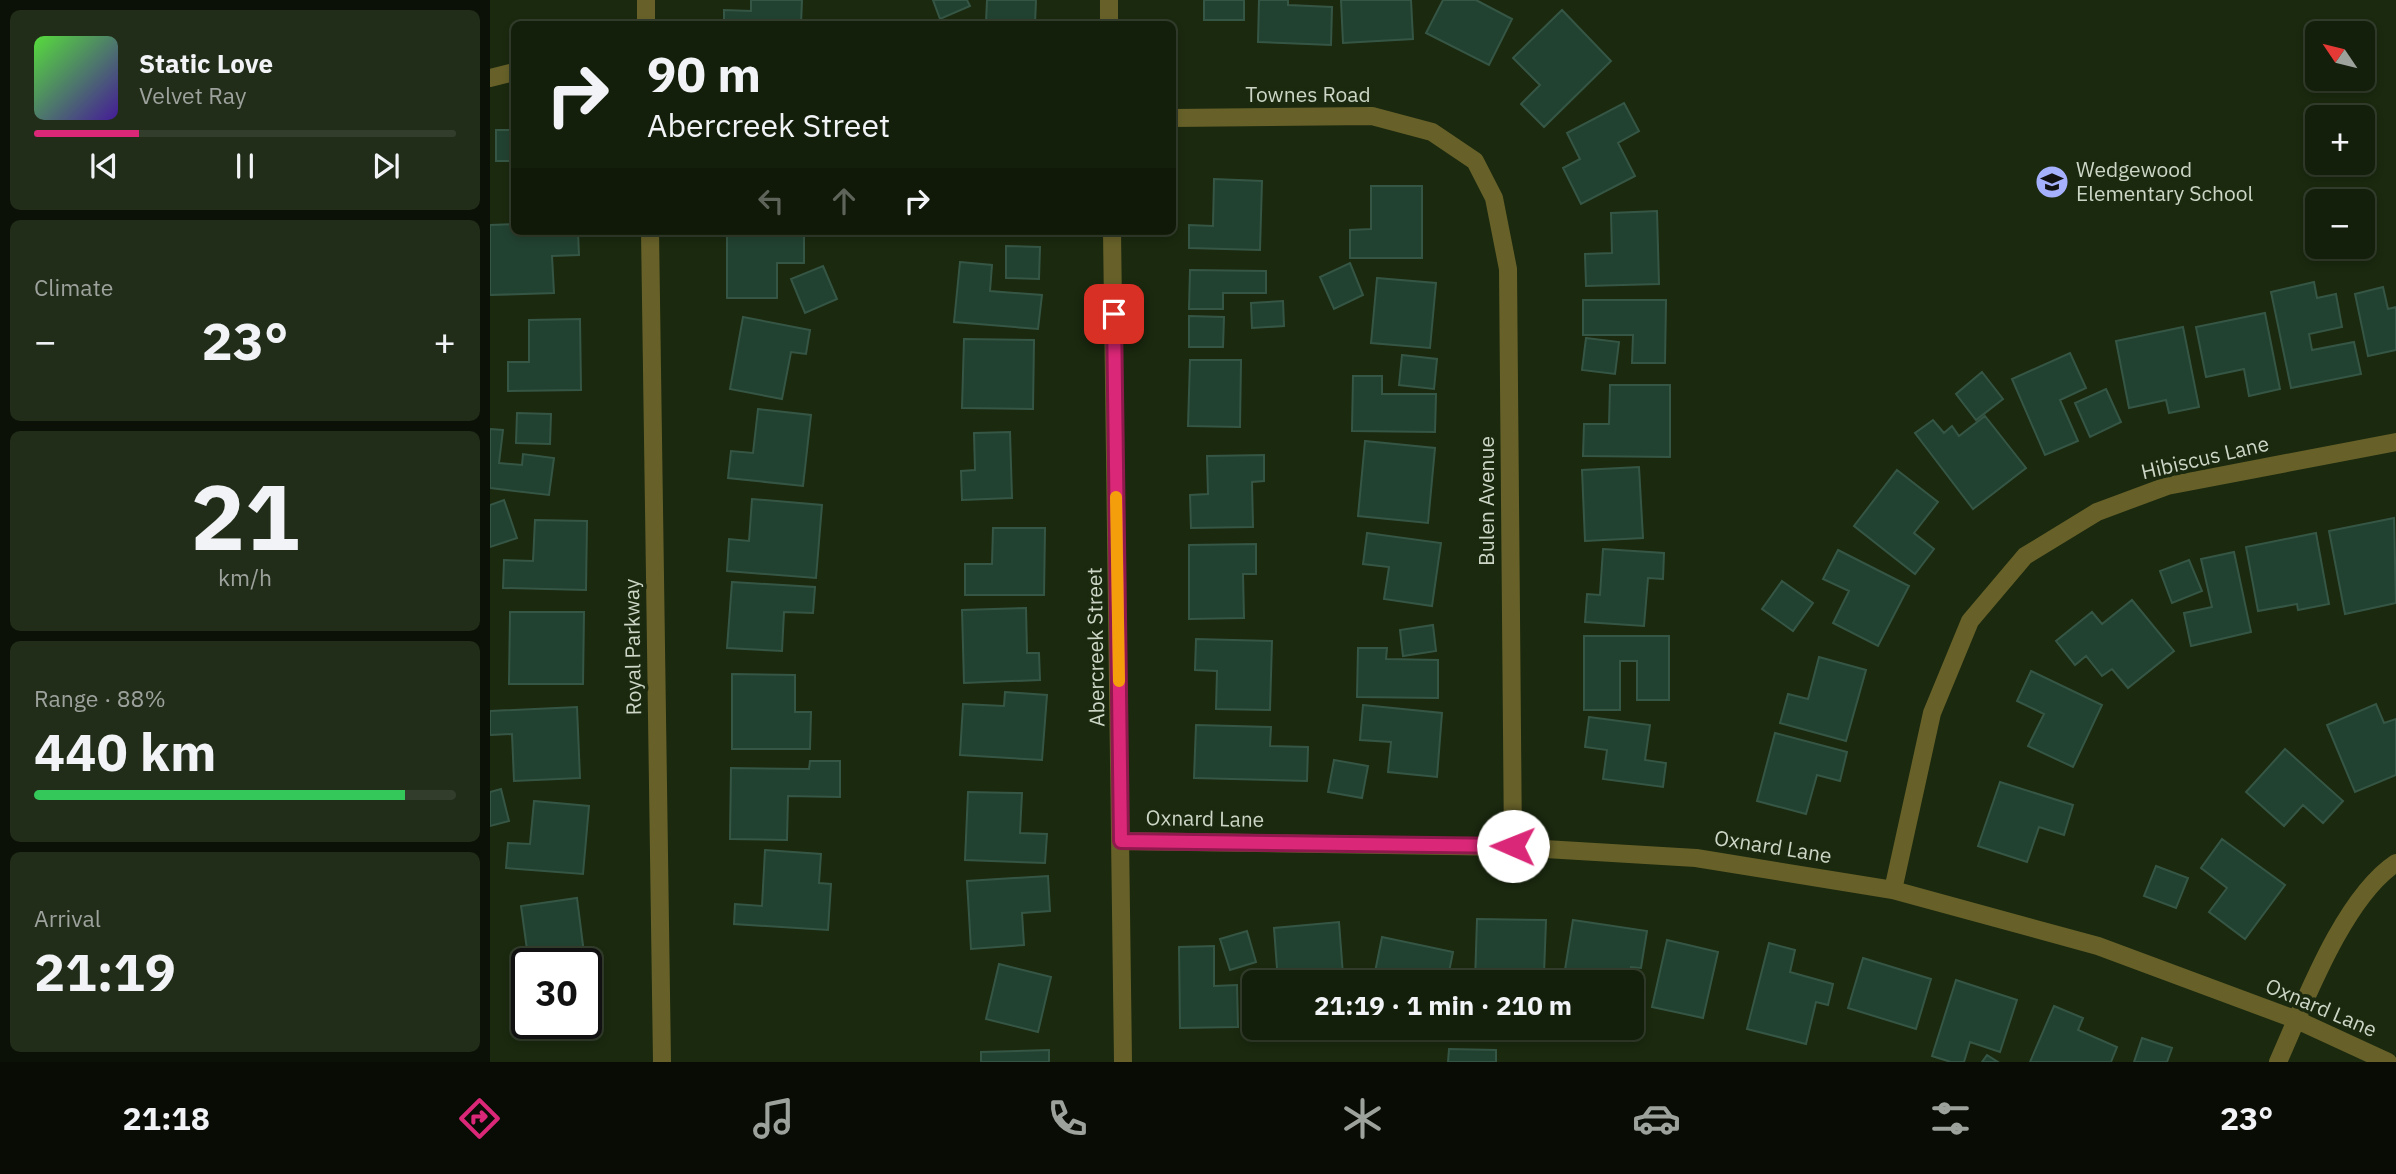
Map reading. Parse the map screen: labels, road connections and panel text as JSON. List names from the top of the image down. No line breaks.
{"streets":{"street":["Townes Road","Hibiscus Lane","Bulen Avenue","Royal Parkway","Abercreek Street","Oxnard Lane"]},"crossings":[["Townes Road","Bulen Avenue"],["Hibiscus Lane","Oxnard Lane"],["Bulen Avenue","Oxnard Lane"],["Abercreek Street","Oxnard Lane"]],"places":{"school or university":["Wedgewood Elementary School"]},"north":"top left","page":{"map_buttons":["+","−"],"turn":["90 m","Abercreek Street"],"song":["Static Love","Velvet Ray"],"tile":["Climate",["21","km/h"],["Range · 88%","440 km"],["Arrival","21:19"]],"heat":["−","23°","+"],"limit":"30","trip":"21:19 · 1 min · 210 m","tabs":["21:18","23°"]}}
